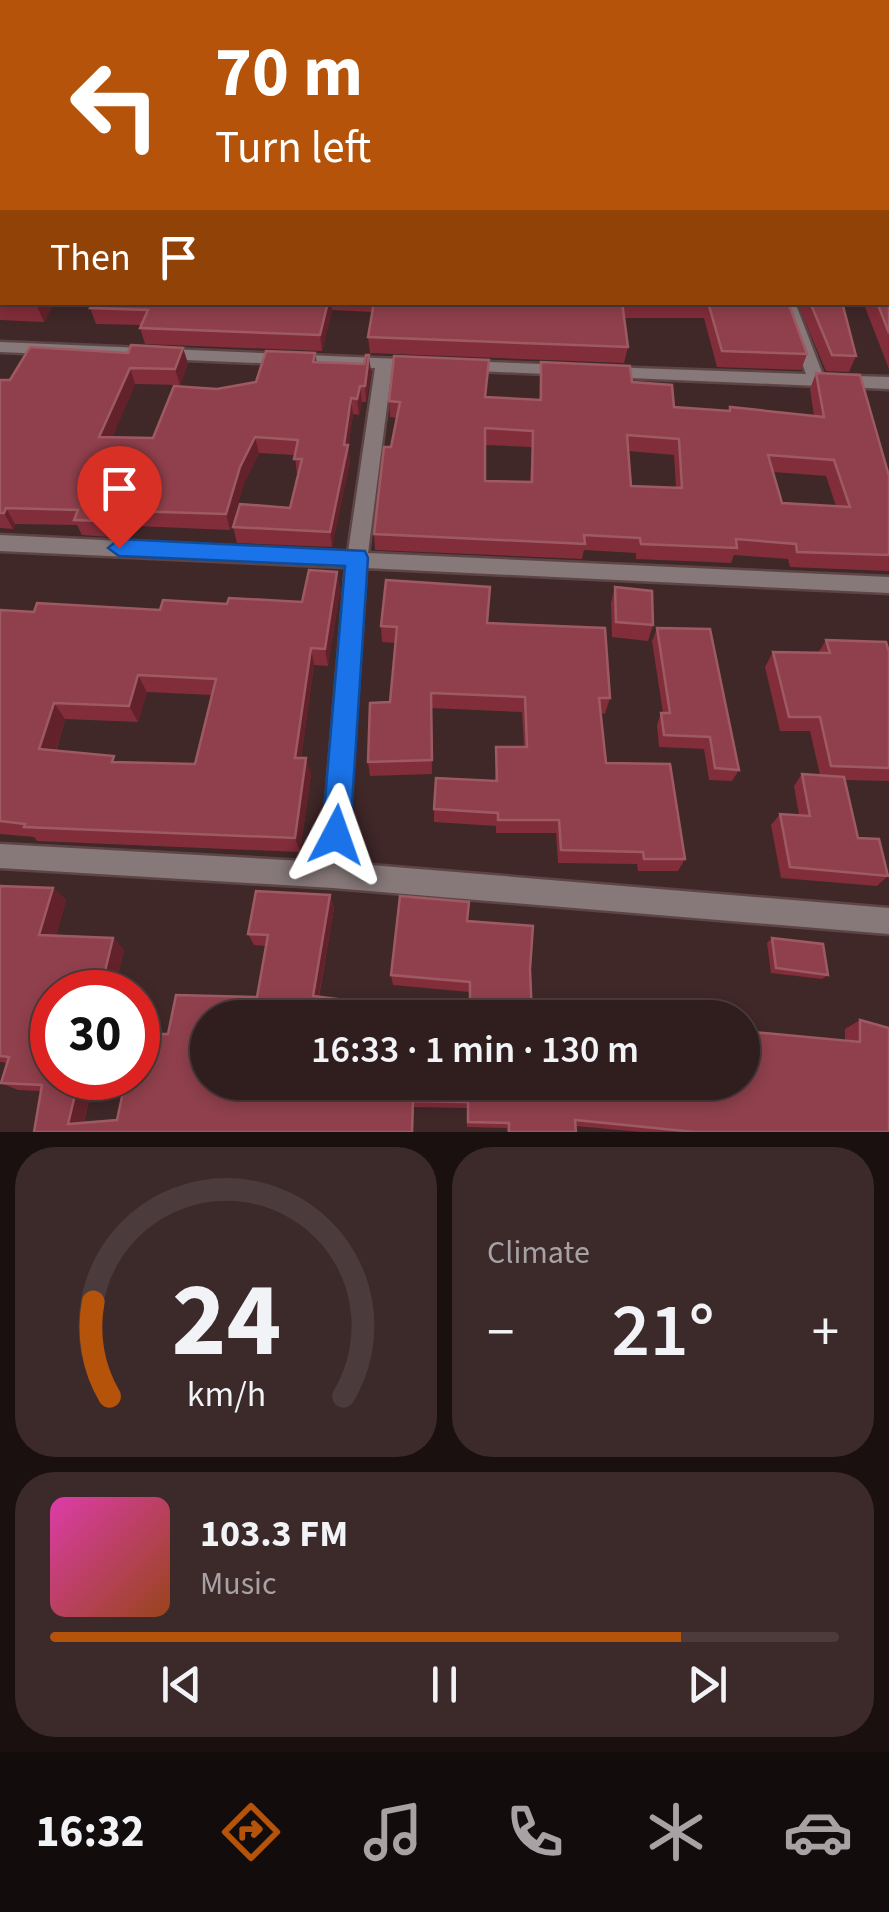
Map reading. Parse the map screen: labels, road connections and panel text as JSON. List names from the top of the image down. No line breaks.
{"page":{"turn":["70 m","Turn left"],"then":"Then","limit":"30","trip":"16:33 · 1 min · 130 m","tile":"Climate","heat":["−","21°","+"],"song":["103.3 FM","Music"],"tabs":"16:32","gauge":["24","km/h"]}}
